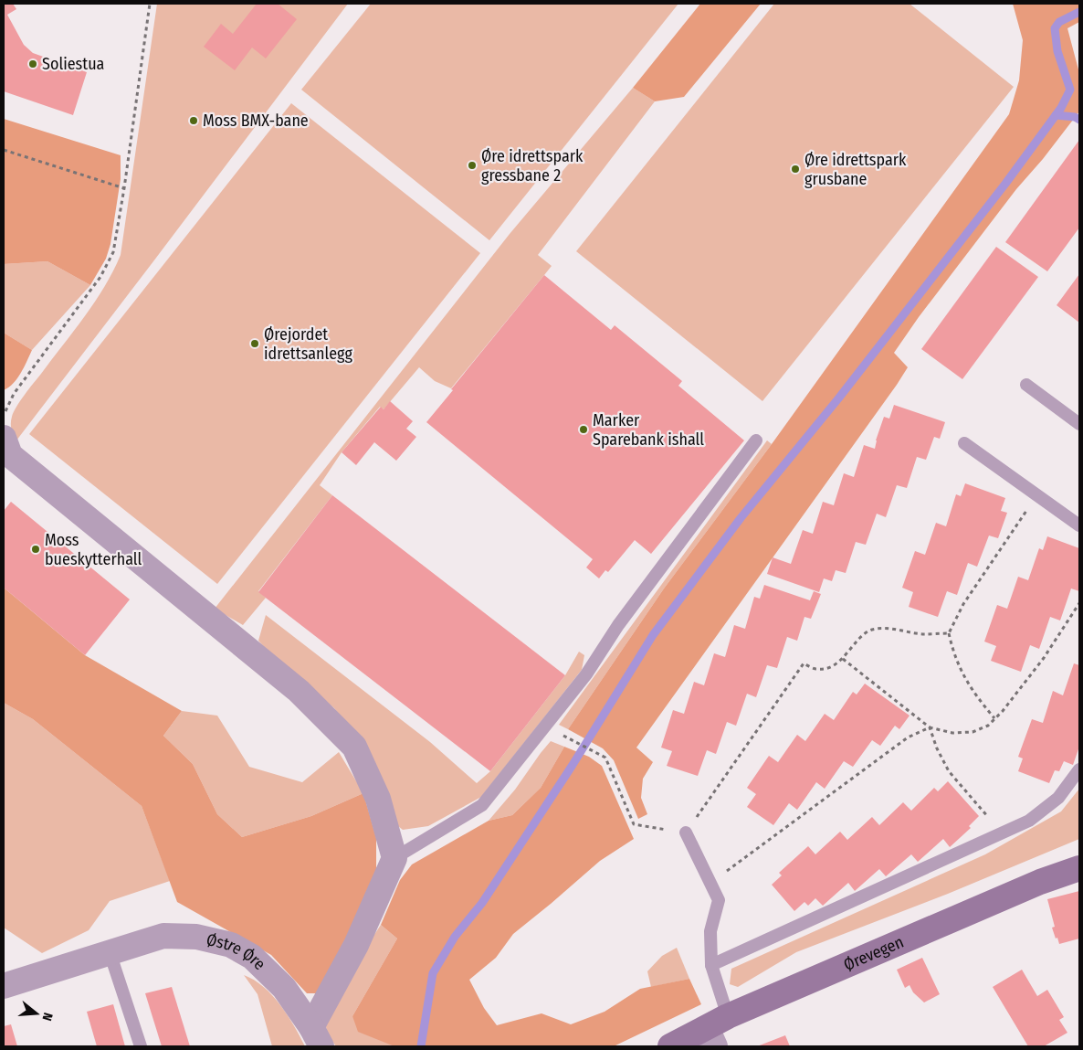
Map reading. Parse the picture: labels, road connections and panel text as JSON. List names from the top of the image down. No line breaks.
{"streets":{"street":["Ørevegen","Østre Øre"]},"places":["Soliestua","Moss BMX-bane","Øre idrettspark gressbane 2","Øre idrettspark grusbane","Ørejordet idrettsanlegg","Marker Sparebank ishall","Moss bueskytterhall"],"north":"right"}
